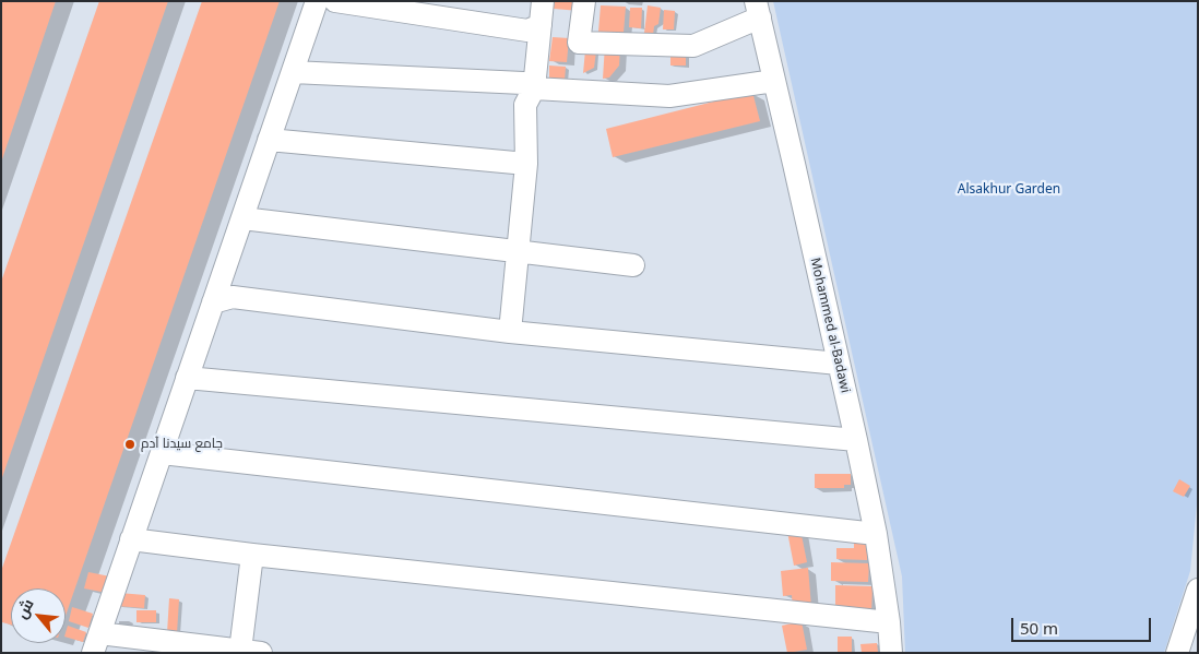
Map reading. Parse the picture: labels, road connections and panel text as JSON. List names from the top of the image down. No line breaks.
{"streets":{"street":["Mohammed al-Badawi"]},"parks":["Alsakhur Garden"],"places":["جامع سيدنا آدم"],"scale_bar":"50 m","north":"top left"}
